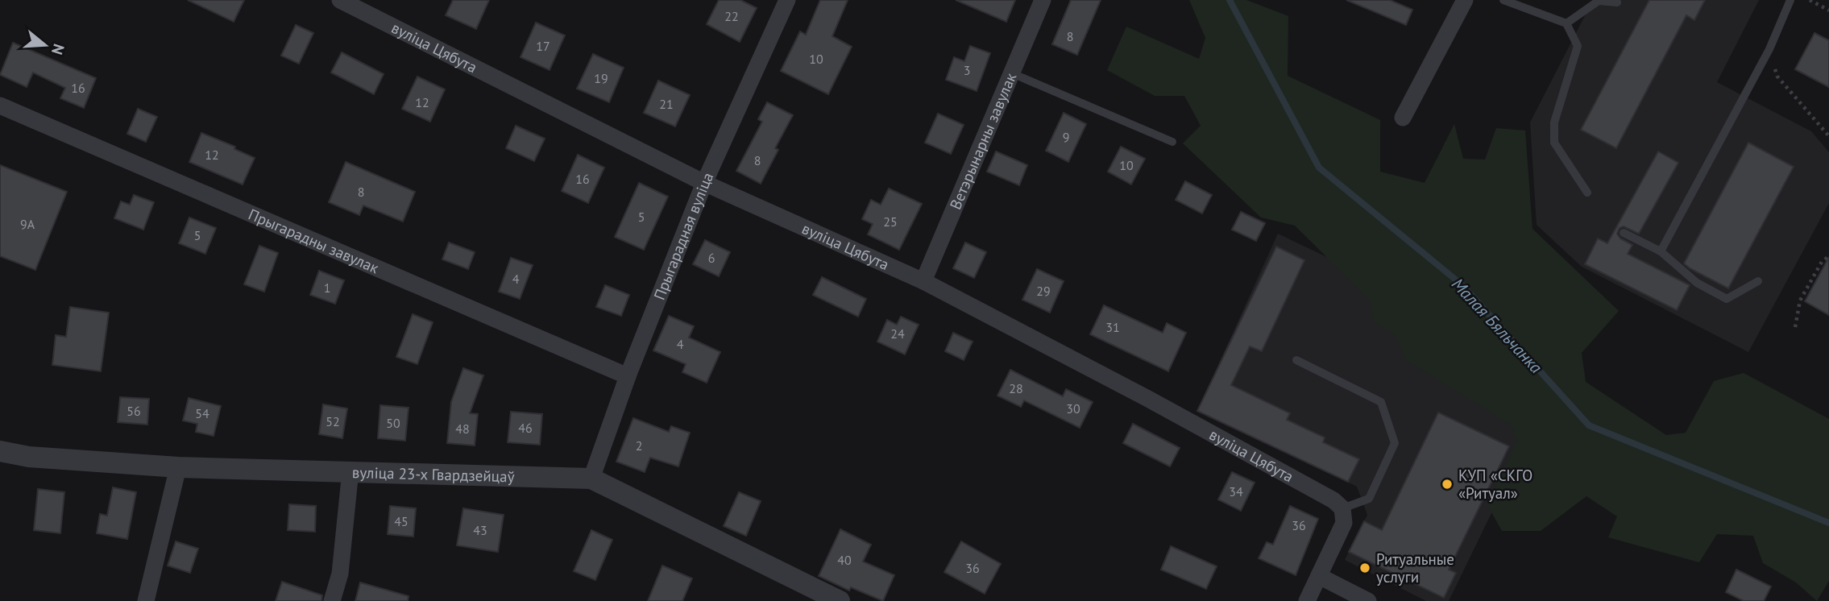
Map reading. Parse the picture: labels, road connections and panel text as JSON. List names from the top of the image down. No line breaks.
{"streets":{"street":["вуліца Цябута","Ветэрынарны завулак","Прыгарадная вуліца","Прыгарадны завулак","вуліца 23-х Гвардзейцаў"]},"crossings":[["вуліца Цябута","Ветэрынарны завулак"],["вуліца Цябута","Прыгарадная вуліца"],["Прыгарадная вуліца","Прыгарадны завулак"],["Прыгарадная вуліца","вуліца 23-х Гвардзейцаў"]],"water":["Малая Бяльчанка"],"places":["КУП «СКГО «Ритуал»","Ритуальные услуги"],"house_numbers":["22","8","17","10","3","19","16","12","21","9","12","8","10","16","8","5","25","9А","5","6","4","1","29","31","24","4","28","30","56","54","52","50","46","48","2","34","45","36","43","40","36"],"north":"right"}
